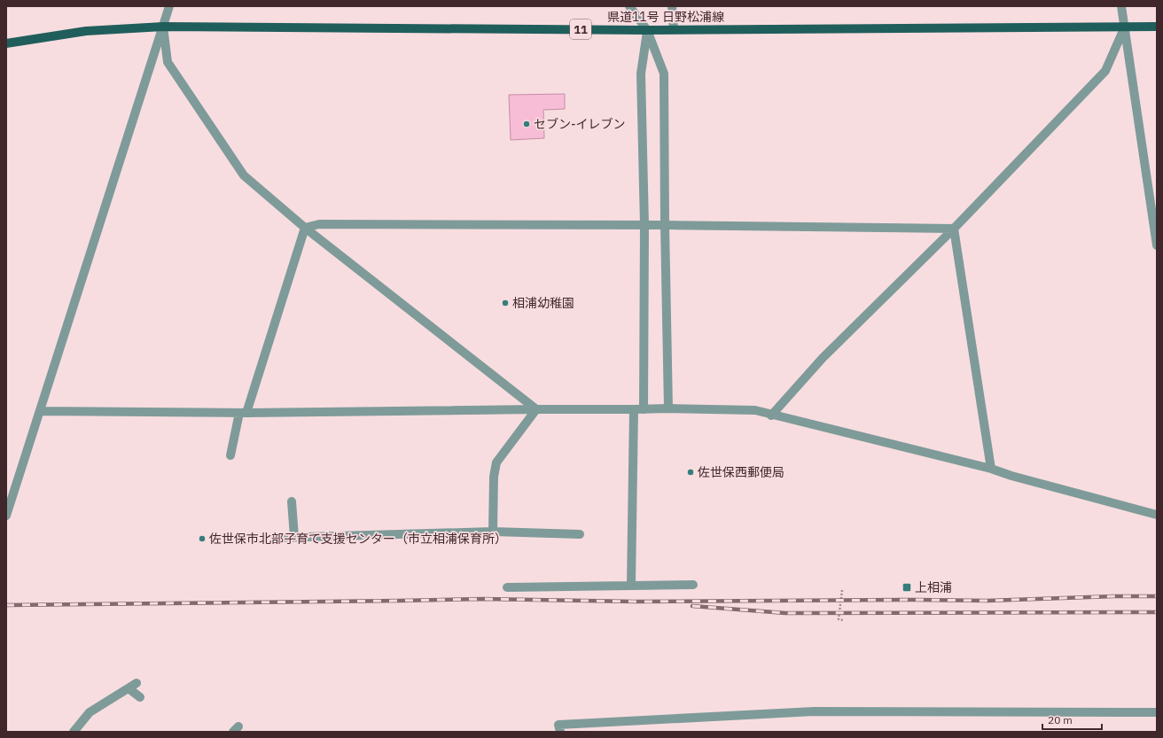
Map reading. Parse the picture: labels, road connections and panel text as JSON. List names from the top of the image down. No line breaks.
{"streets":{"main road":["県道11号 日野松浦線","11"]},"places":{"other":["セブン-イレブン","相浦幼稚園","佐世保西郵便局","佐世保市北部子育て支援センター（市立相浦保育所）"],"transit":["上相浦"]},"scale_bar":"20 m"}
